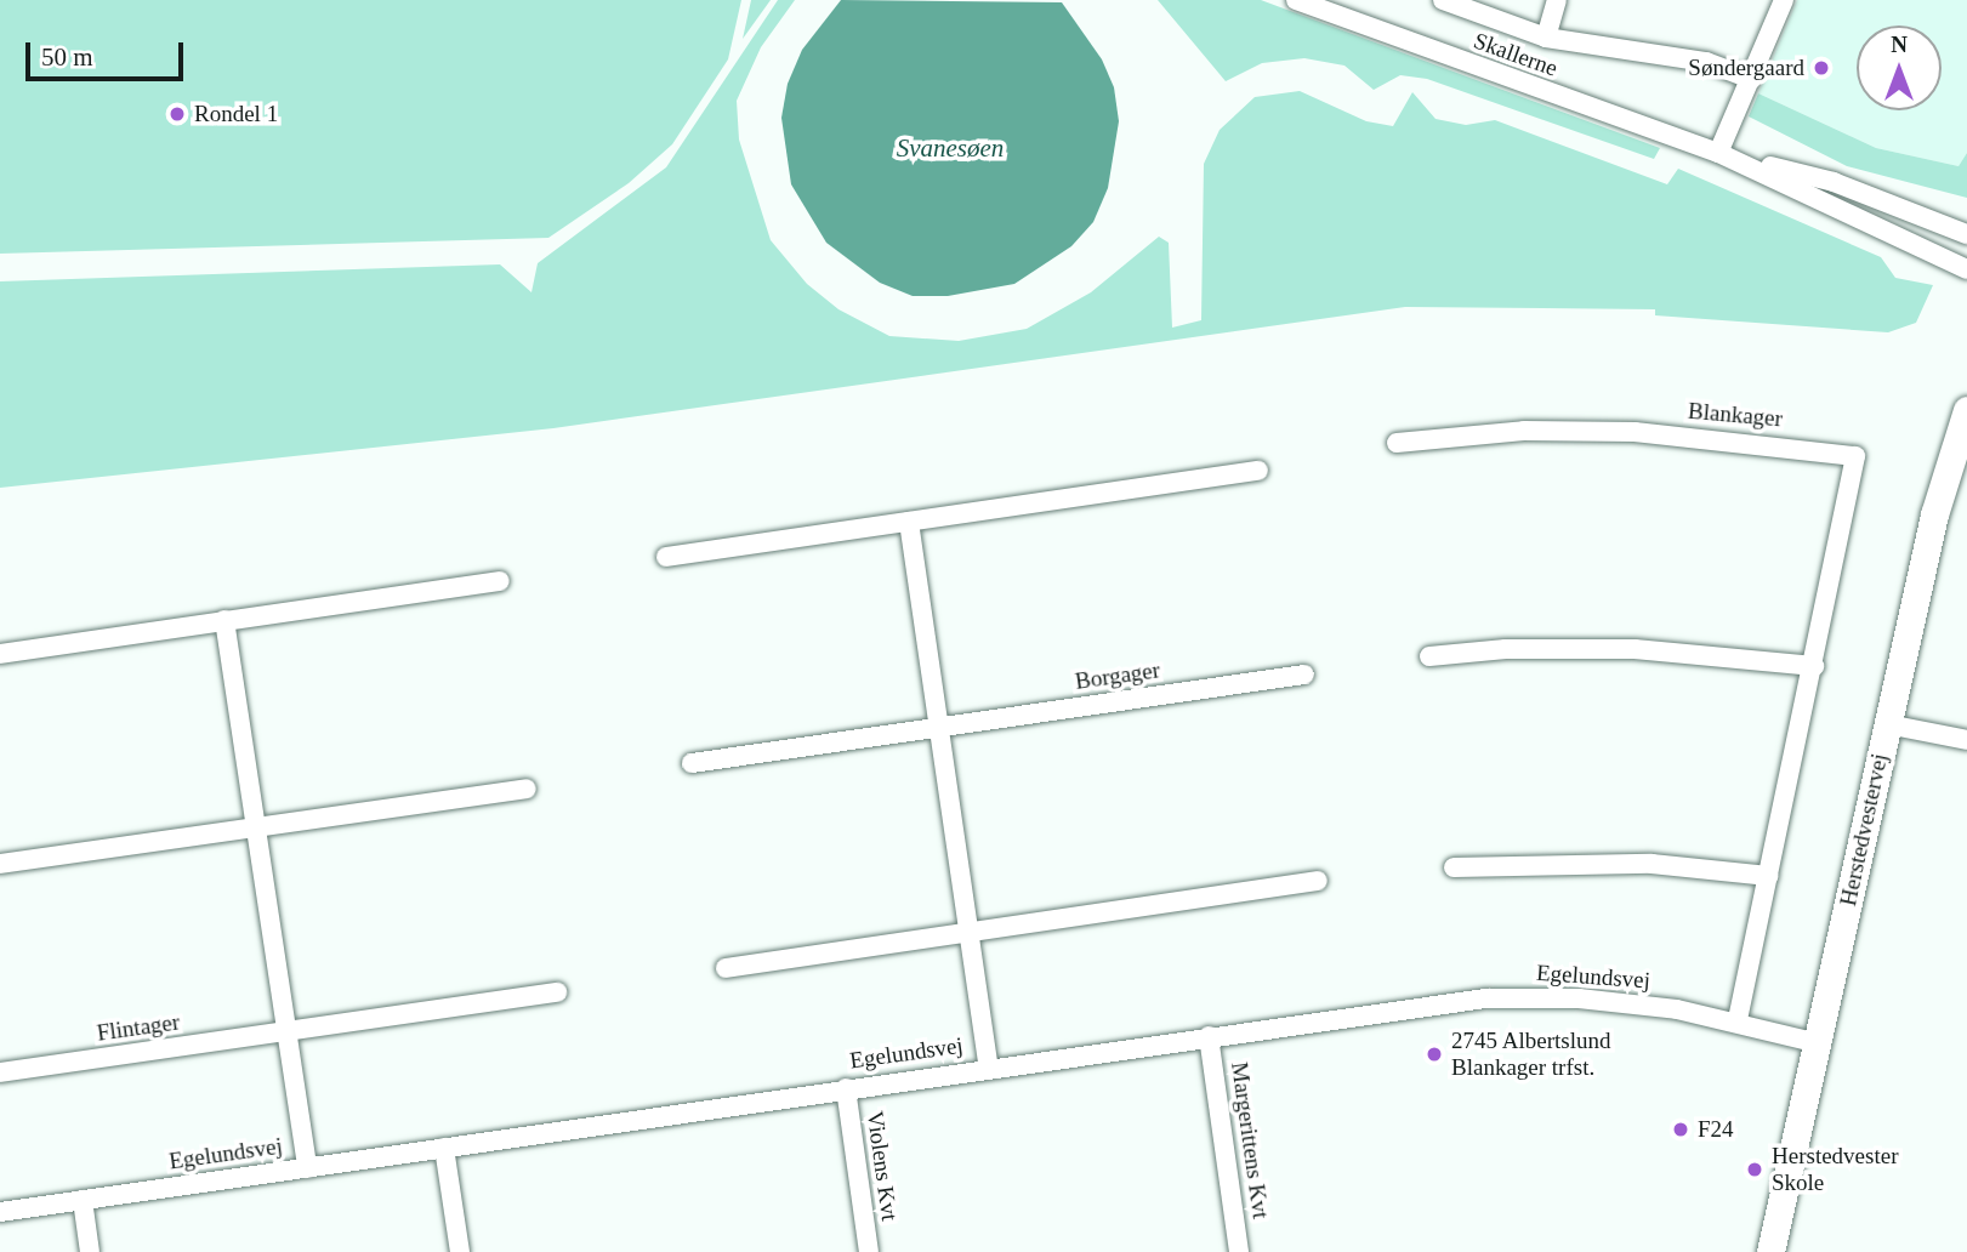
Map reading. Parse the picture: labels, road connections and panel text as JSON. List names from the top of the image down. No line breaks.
{"streets":{"street":["Skallerne","Blankager","Borgager","Herstedvestervej","Egelundsvej","Flintager","Margerittens Kvt","Violens Kvt"]},"crossings":[["Blankager","Egelundsvej"],["Herstedvestervej","Egelundsvej"],["Egelundsvej","Margerittens Kvt"],["Egelundsvej","Violens Kvt"]],"water":["Svanesøen"],"places":["Søndergaard","Rondel 1","2745 Albertslund Blankager trfst.","F24","Herstedvester Skole"],"scale_bar":"50 m","north":"top"}
